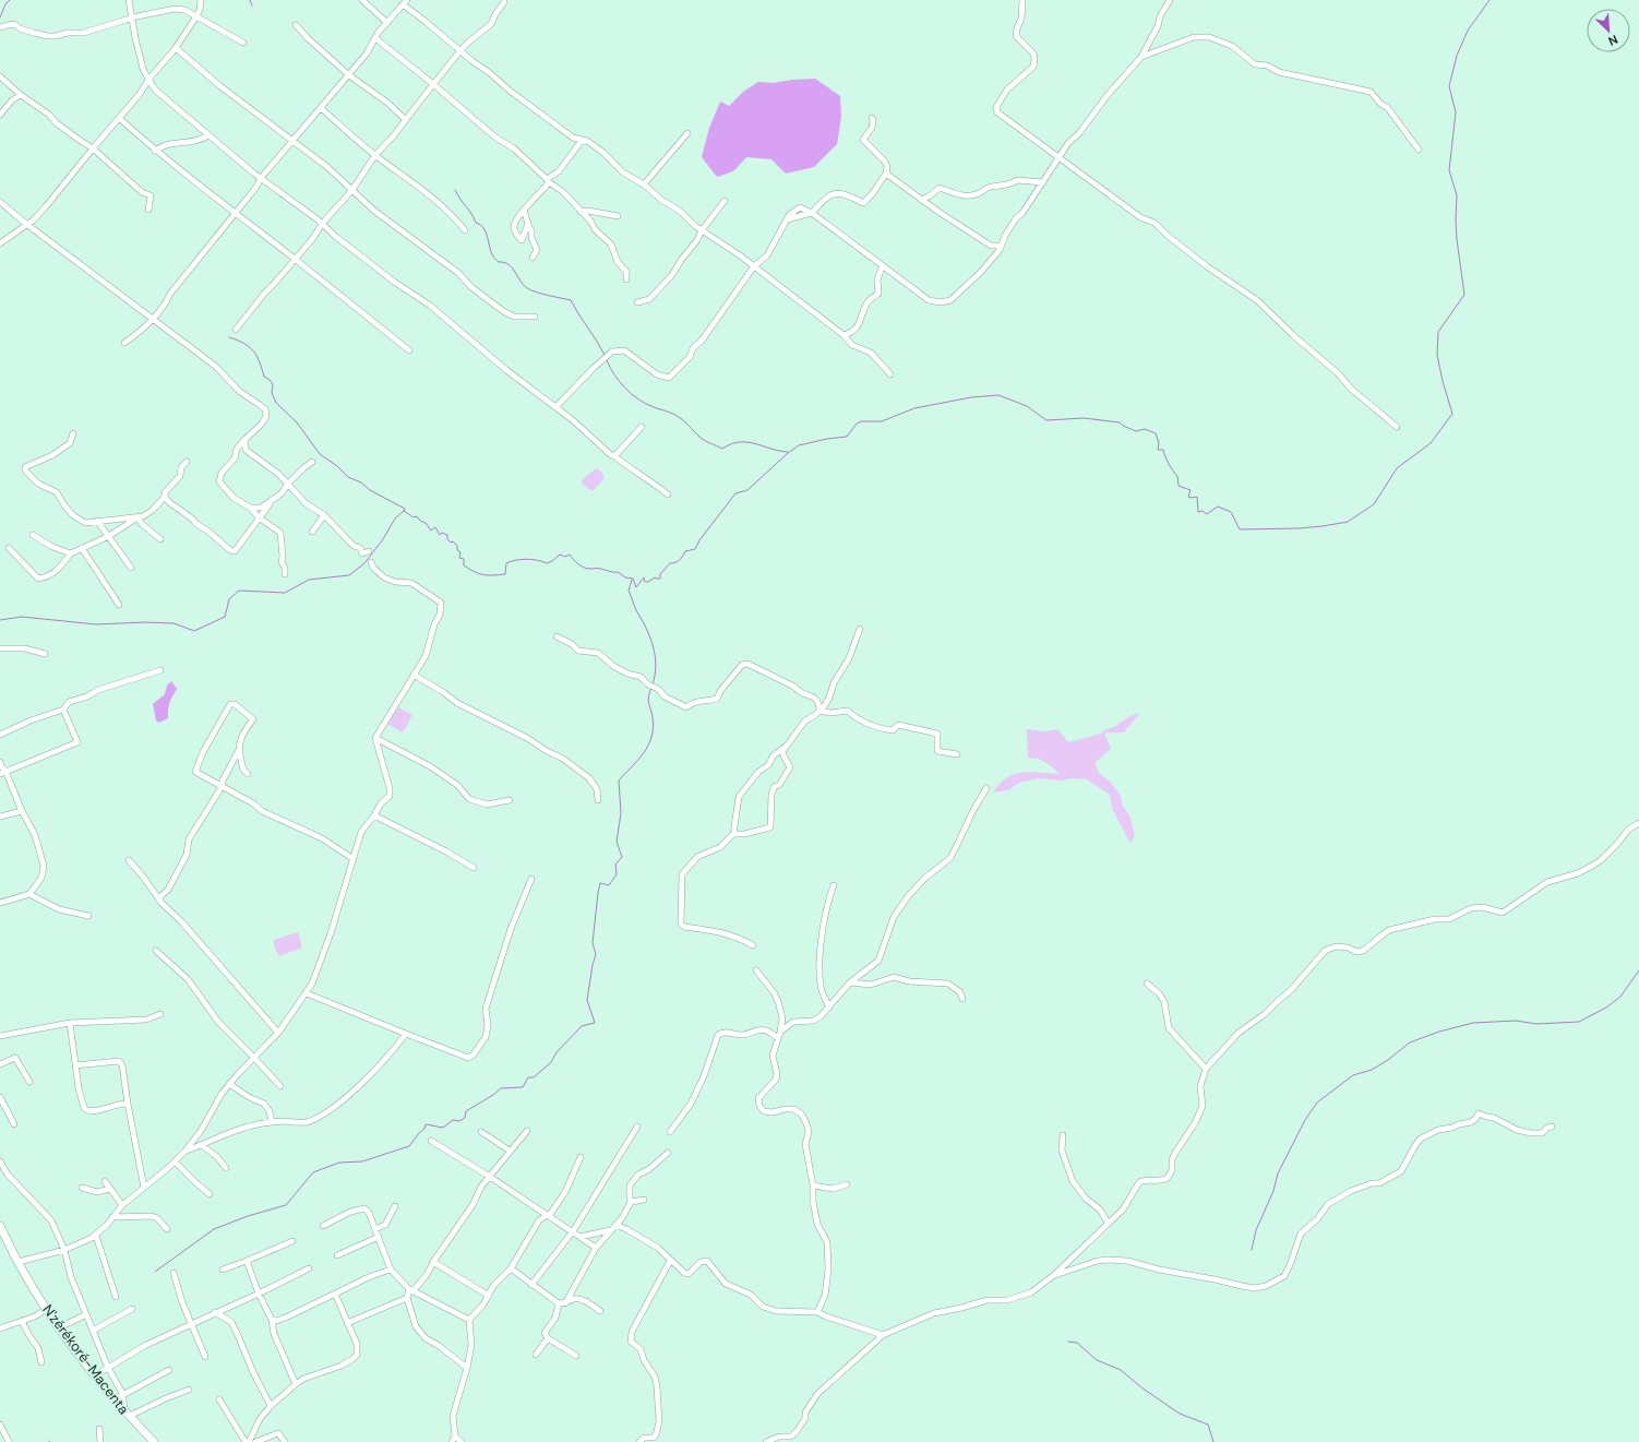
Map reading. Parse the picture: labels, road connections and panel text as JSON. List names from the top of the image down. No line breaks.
{"streets":{"highway":["N'zérékoré-Macenta"]},"north":"bottom right"}
